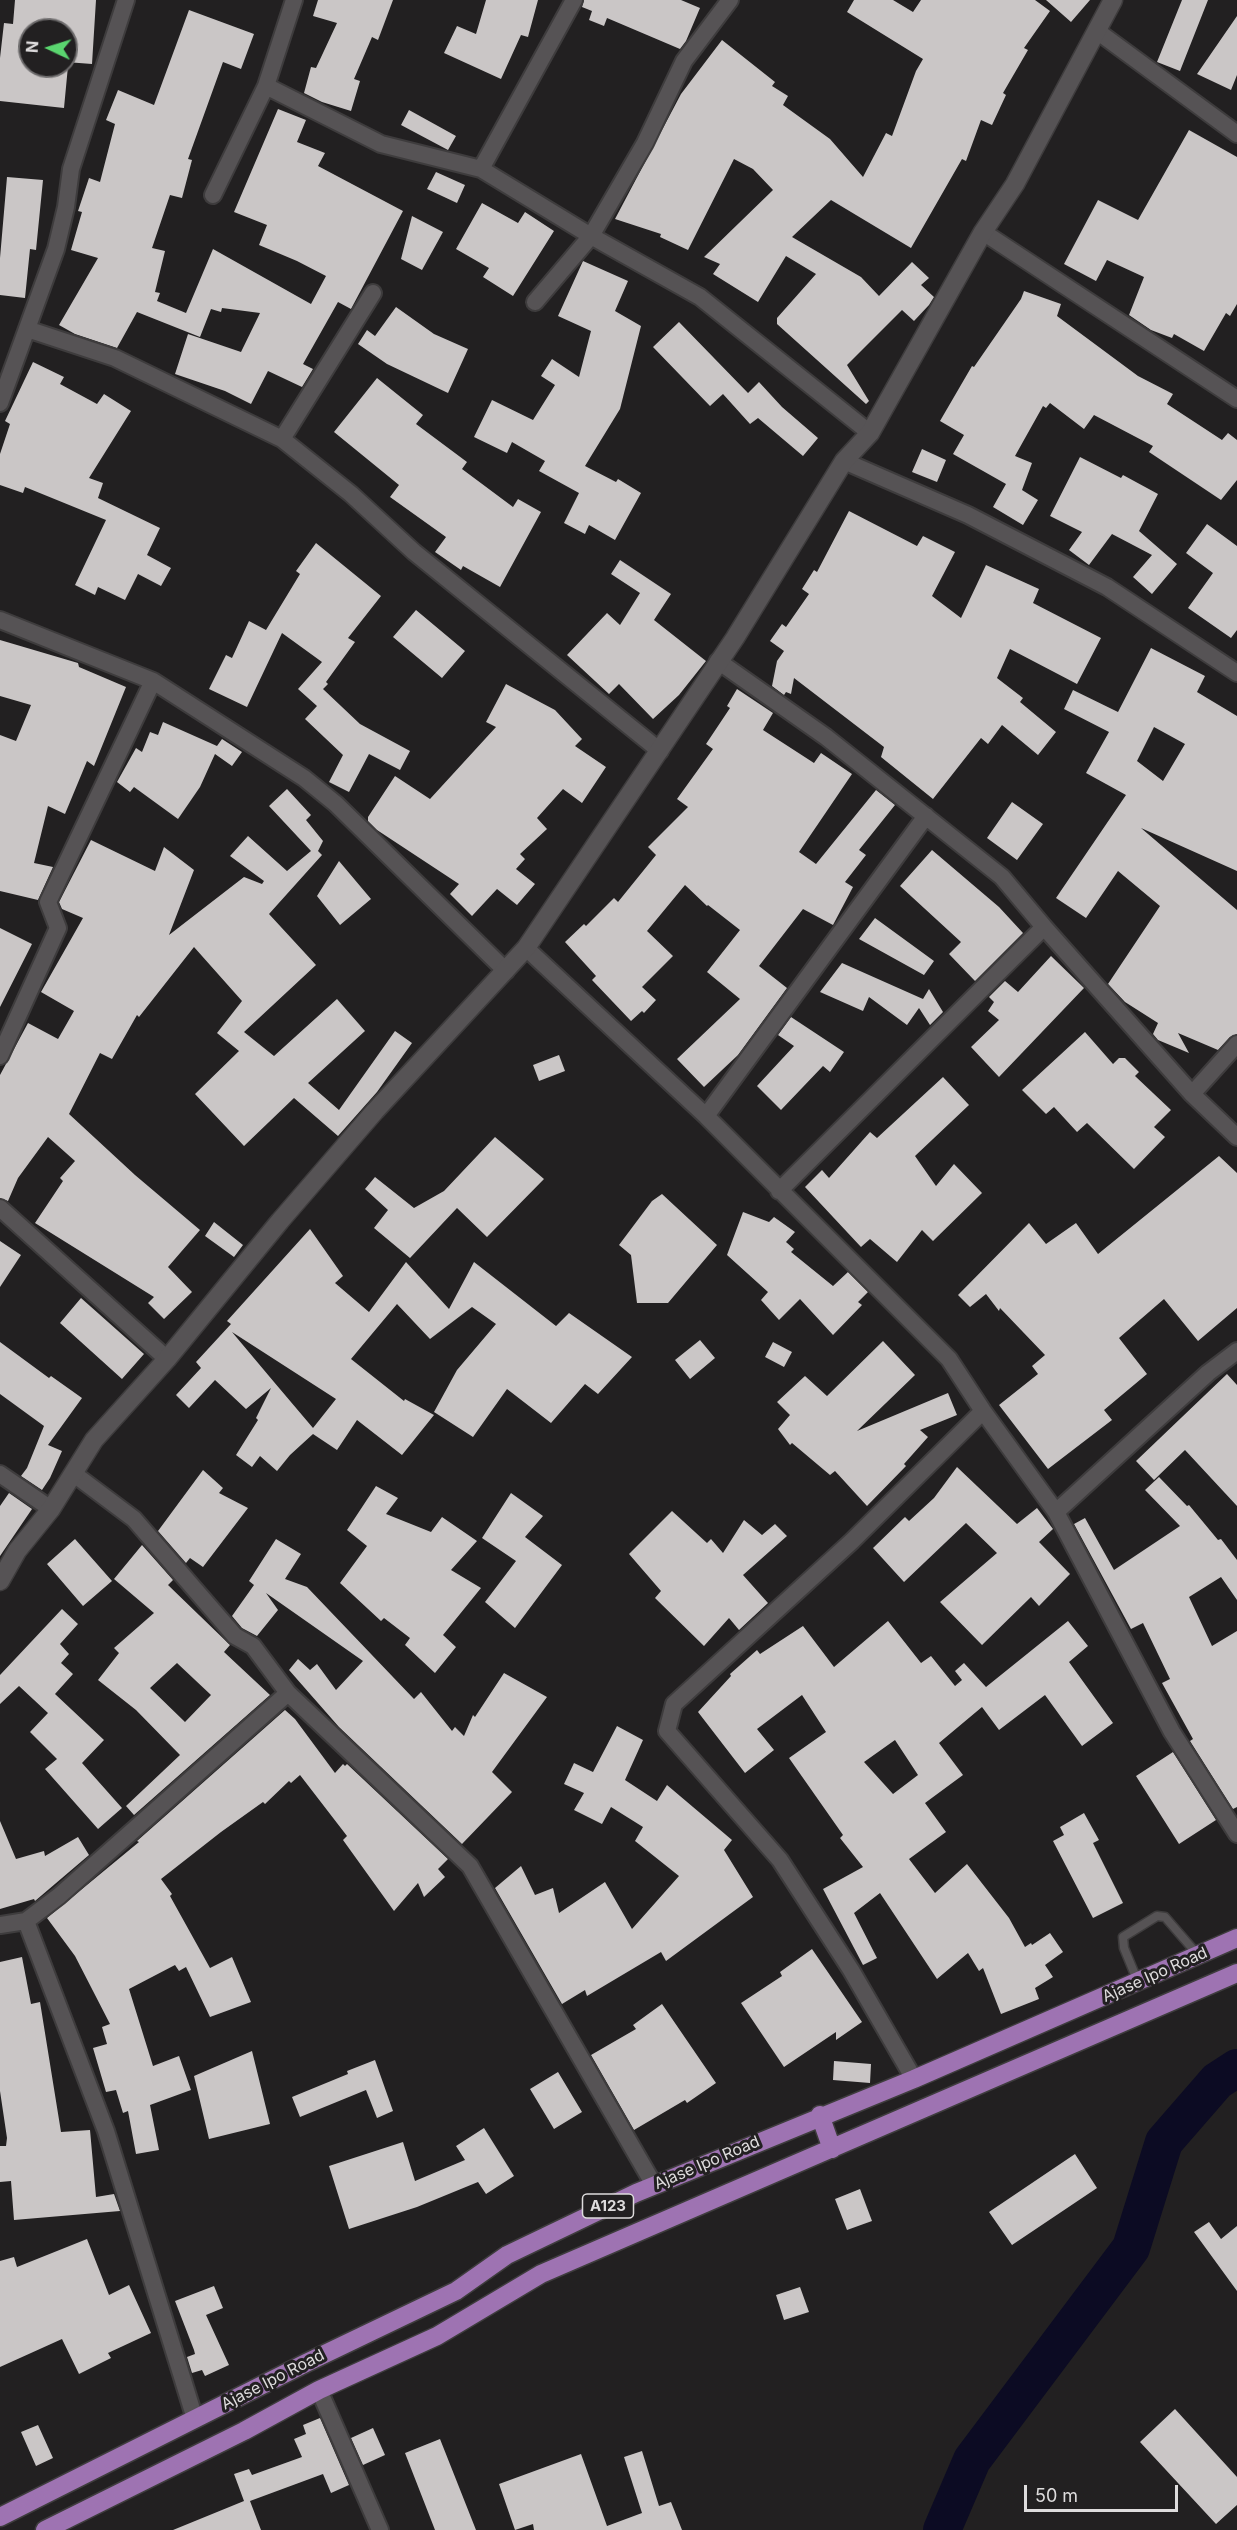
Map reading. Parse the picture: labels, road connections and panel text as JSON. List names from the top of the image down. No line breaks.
{"streets":{"highway":["Ajase Ipo Road","A123"]},"scale_bar":"50 m","north":"left"}
